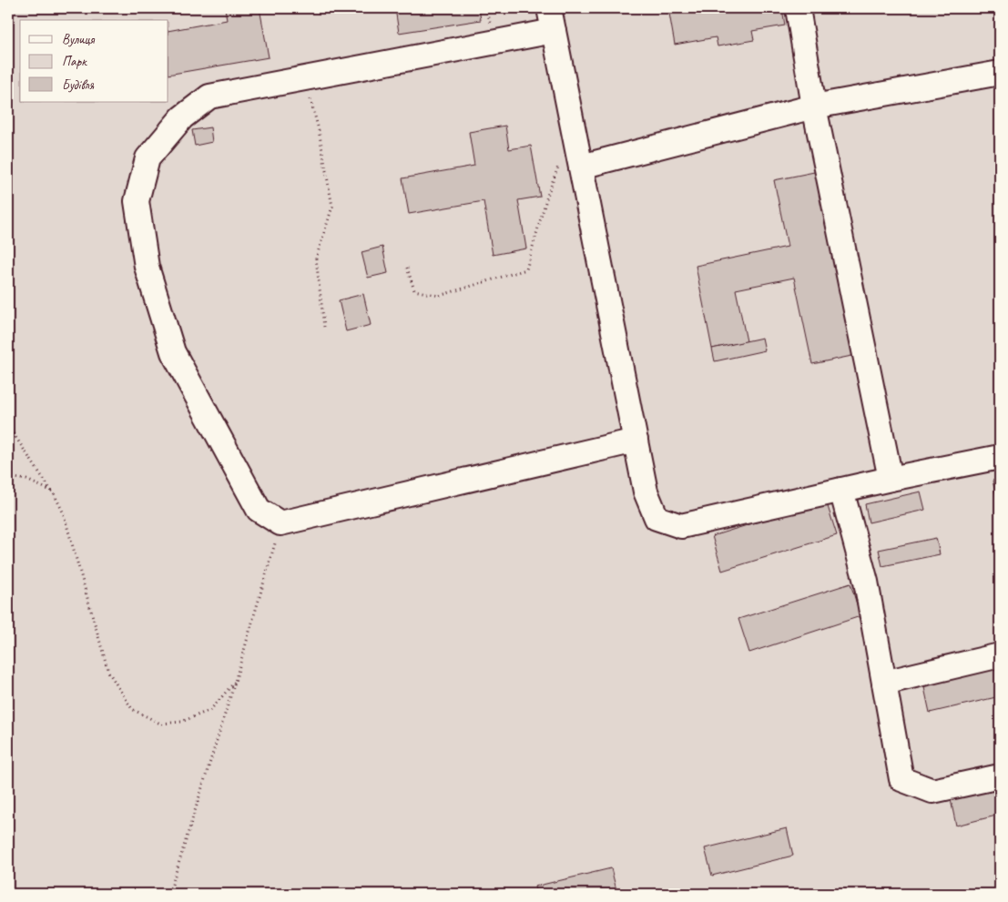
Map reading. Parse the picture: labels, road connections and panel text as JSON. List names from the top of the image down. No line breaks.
{"legend":["Вулиця","Парк","Будівля"]}
